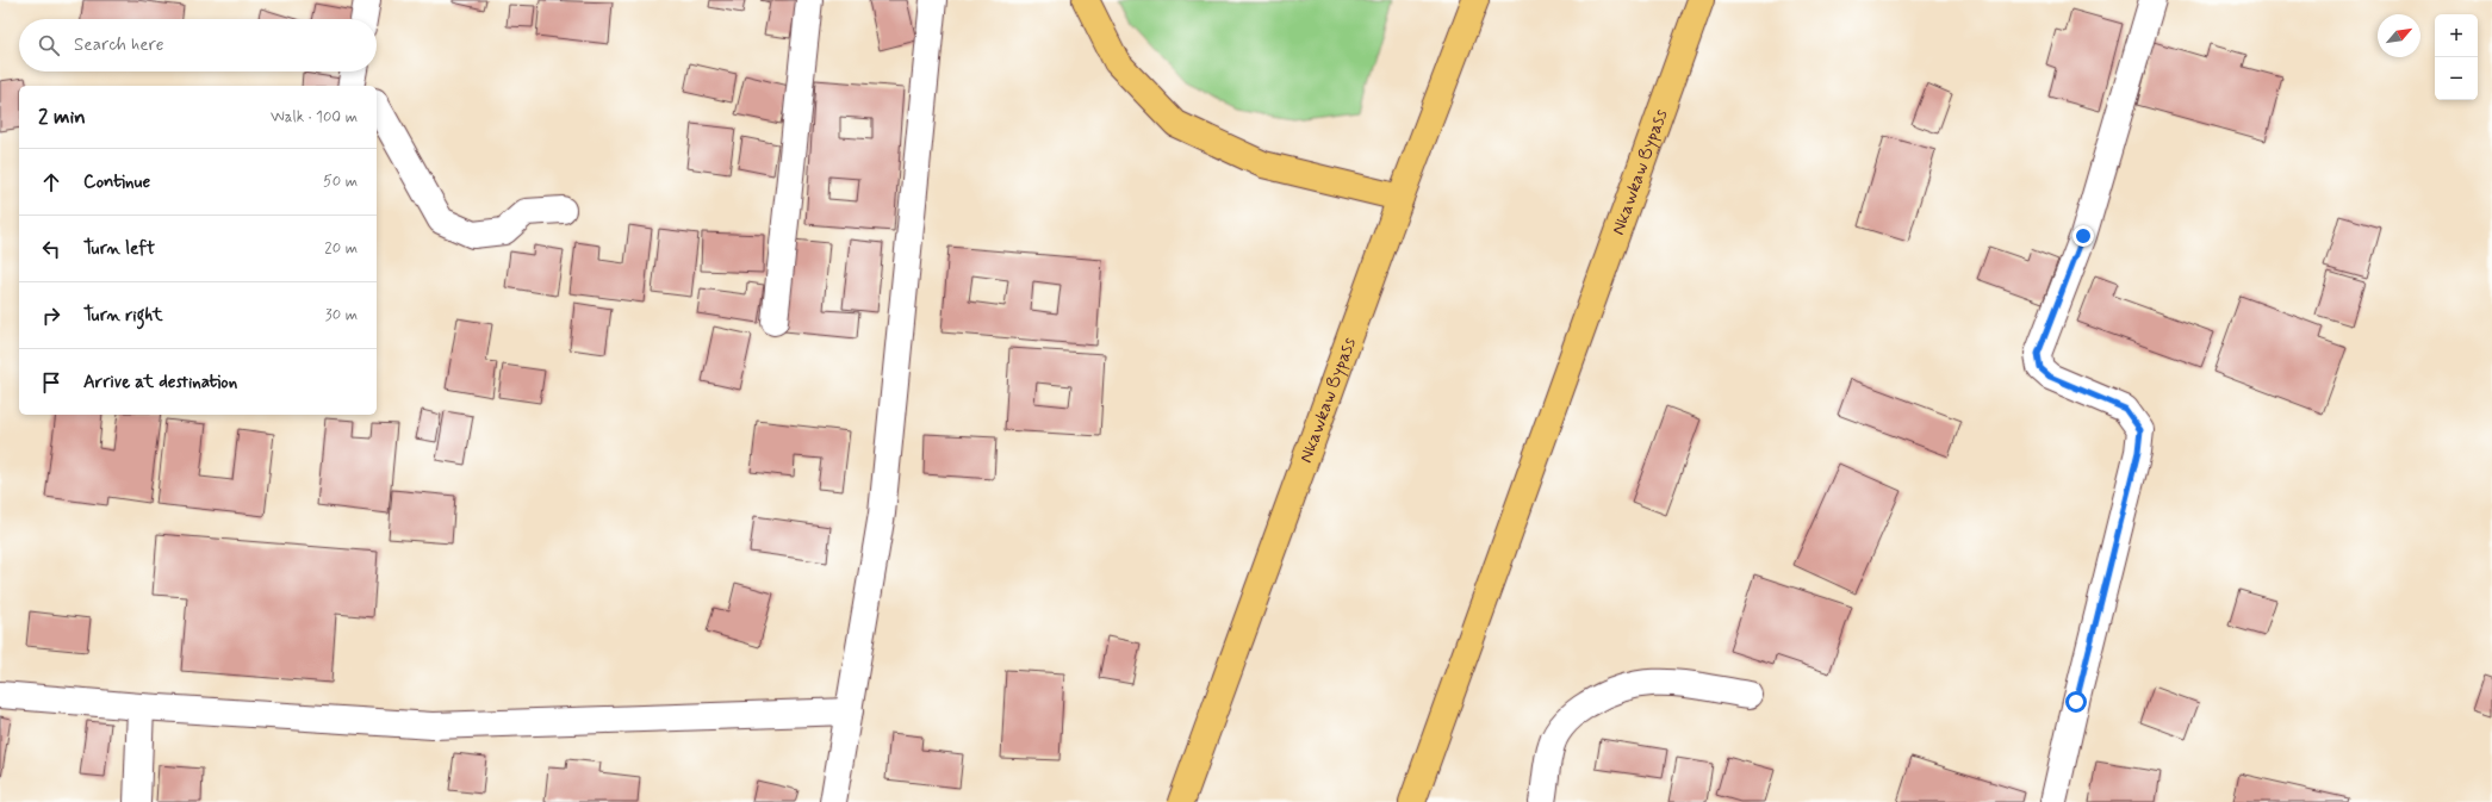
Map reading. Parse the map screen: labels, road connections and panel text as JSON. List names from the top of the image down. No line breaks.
{"streets":{"highway":["Nkawkaw Bypass"]},"north":"top right","page":{"map_buttons":["+","−"],"search":"Search here","heading":["2 min","Walk · 100 m"],"list":[["Continue","50 m"],["Turn left","20 m"],["Turn right","30 m"],"Arrive at destination"]}}
